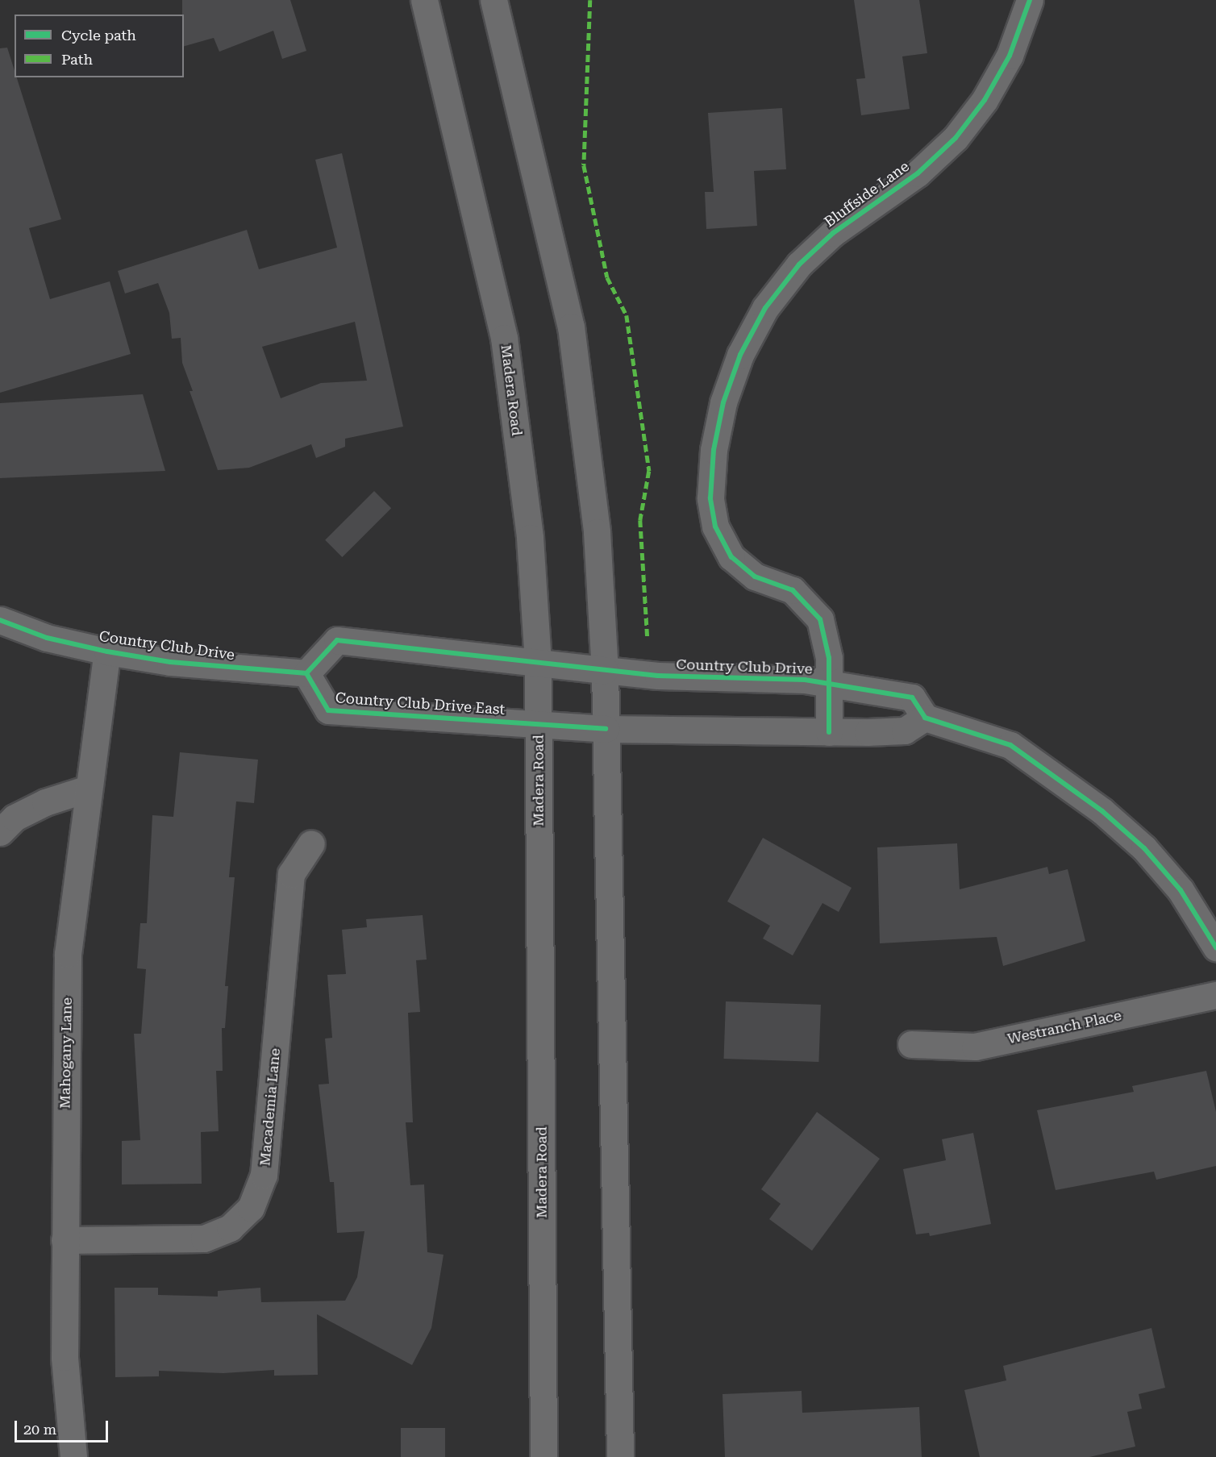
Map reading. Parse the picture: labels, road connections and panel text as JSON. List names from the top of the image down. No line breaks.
{"streets":{"street":["Bluffside Lane","Madera Road","Country Club Drive","Country Club Drive East","Westranch Place","Mahogany Lane","Macademia Lane"]},"crossings":[["Bluffside Lane","Country Club Drive"],["Madera Road","Country Club Drive East"],["Country Club Drive","Country Club Drive East"],["Country Club Drive","Mahogany Lane"],["Mahogany Lane","Macademia Lane"]],"legend":["Cycle path","Path"],"scale_bar":"20 m"}
